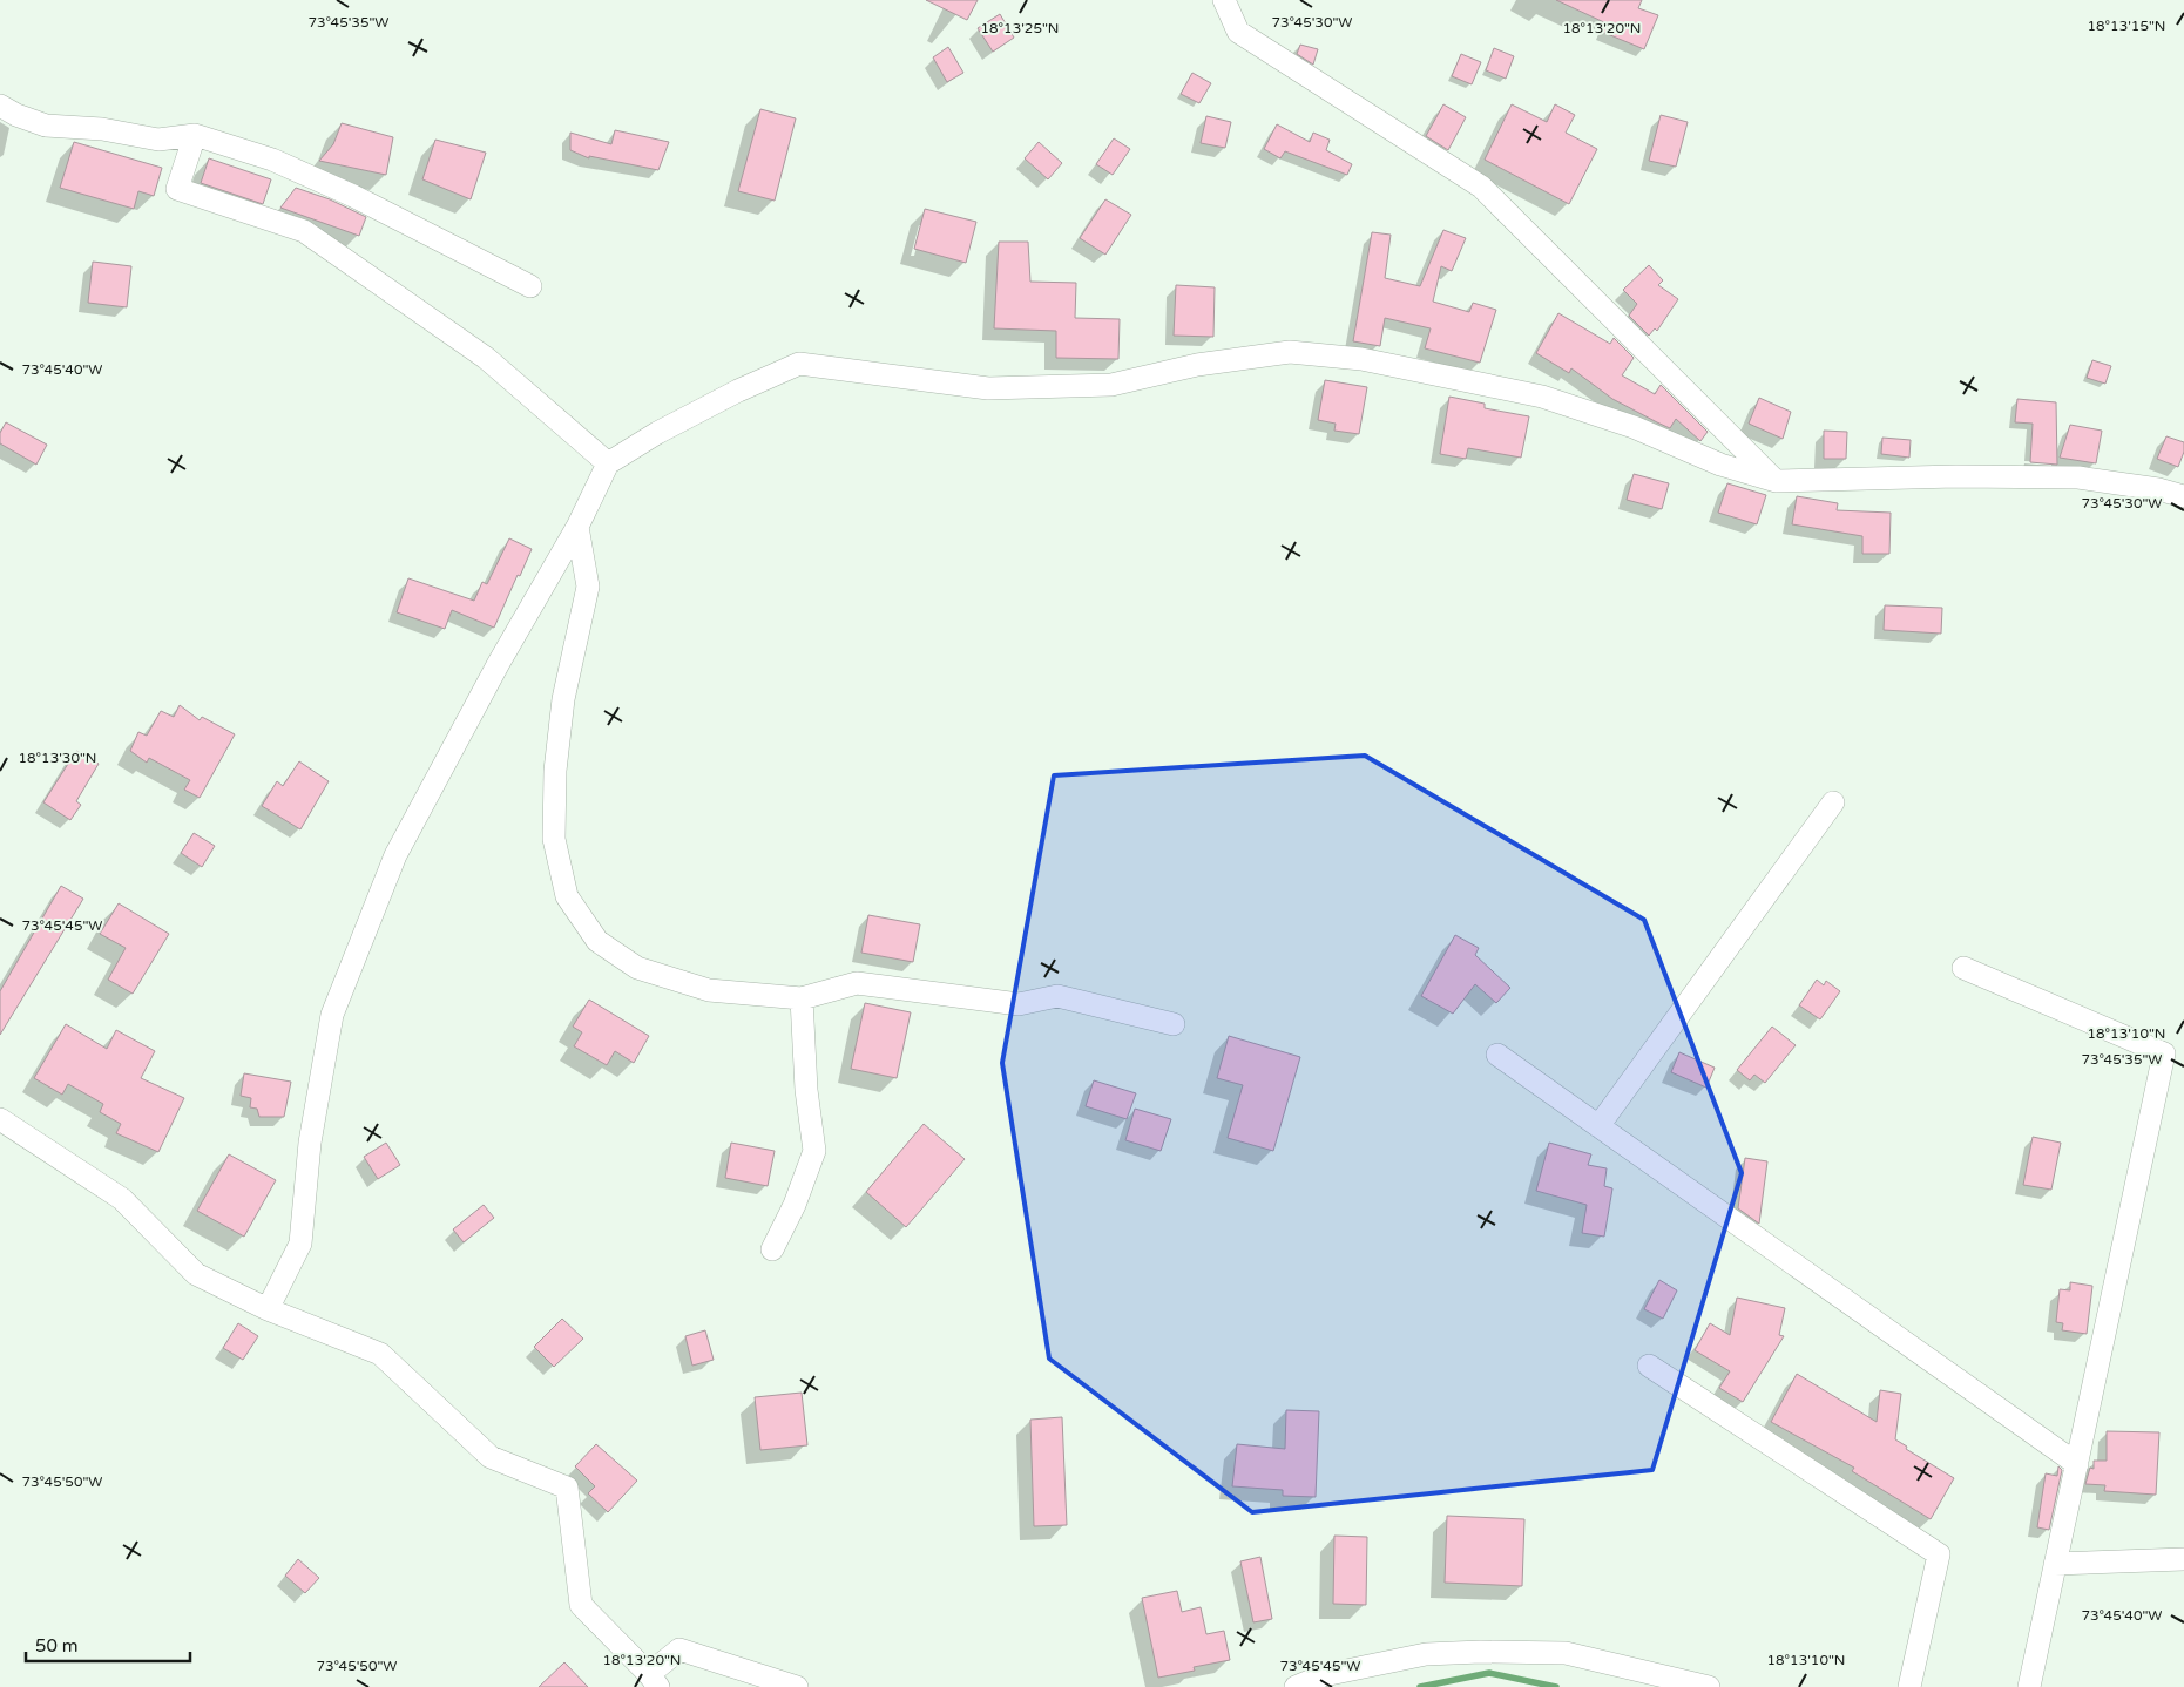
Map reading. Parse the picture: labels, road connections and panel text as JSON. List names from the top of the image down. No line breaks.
{"scale_bar":"50 m","coordinates":["73°45'35\"W","73°45'30\"W","18°13'15\"N","18°13'25\"N","18°13'20\"N","73°45'40\"W","18°13'30\"N","73°45'45\"W","18°13'10\"N","73°45'50\"W"]}
